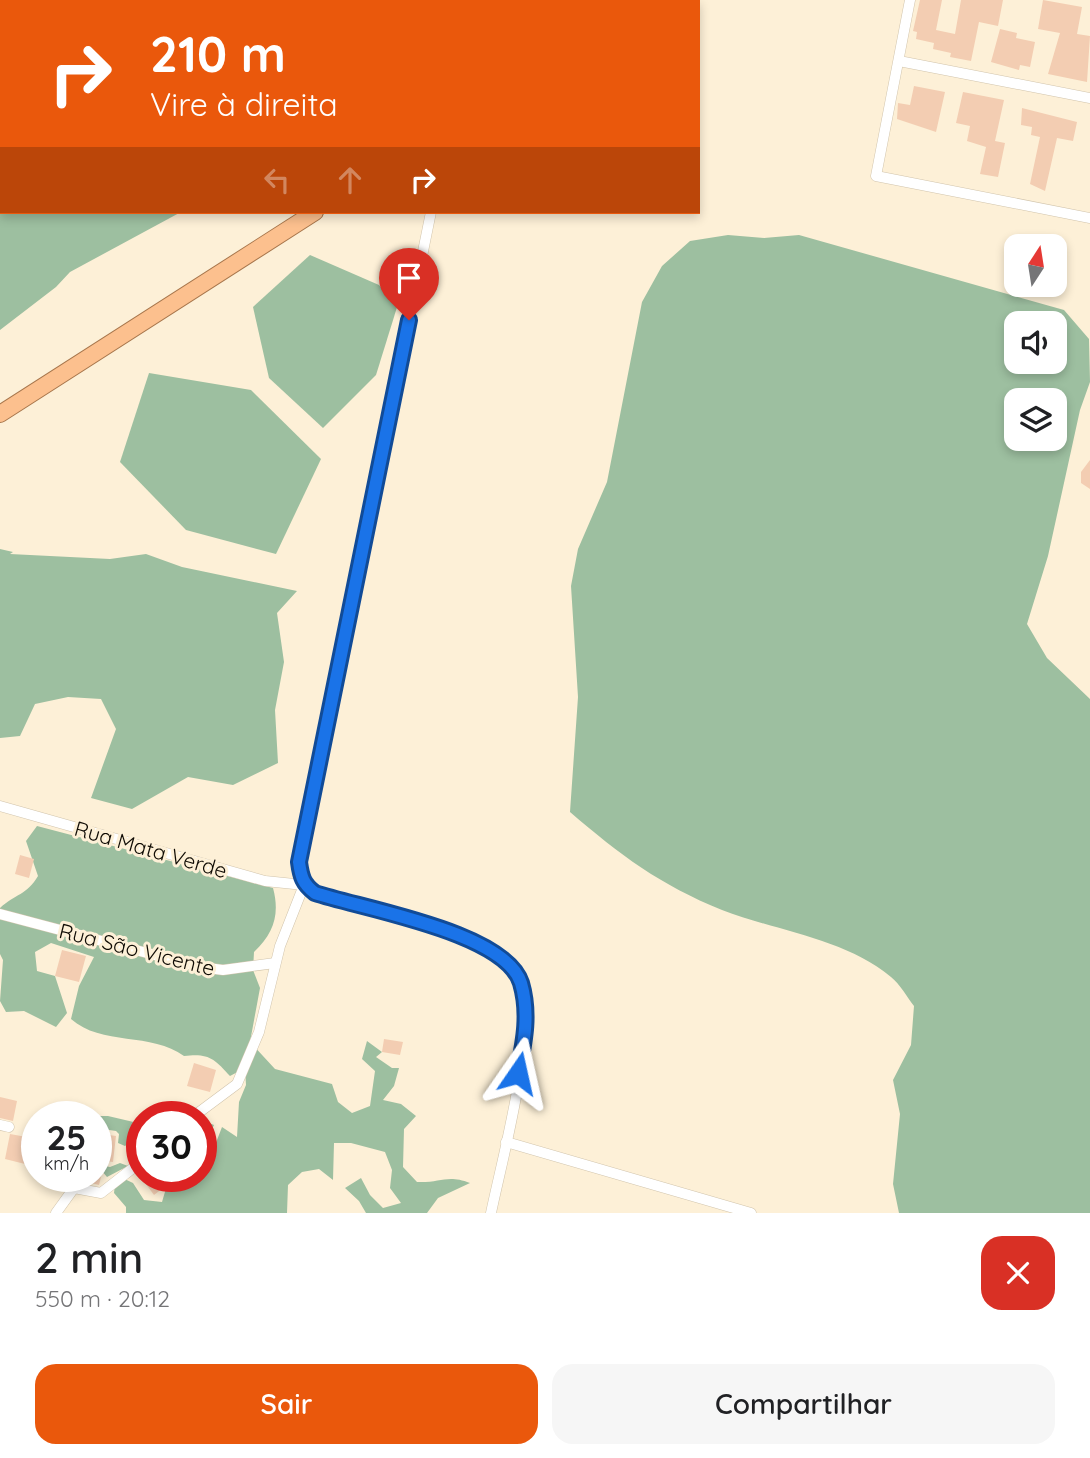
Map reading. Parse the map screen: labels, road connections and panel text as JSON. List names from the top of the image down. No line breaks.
{"streets":{"street":["Rua Mata Verde","Rua São Vicente"]},"north":"top","page":{"turn":["210 m","Vire à direita"],"speed":"25 km/h","limit":"30","heading":["2 min","550 m · 20:12"],"buttons":["Sair","Compartilhar"]}}
